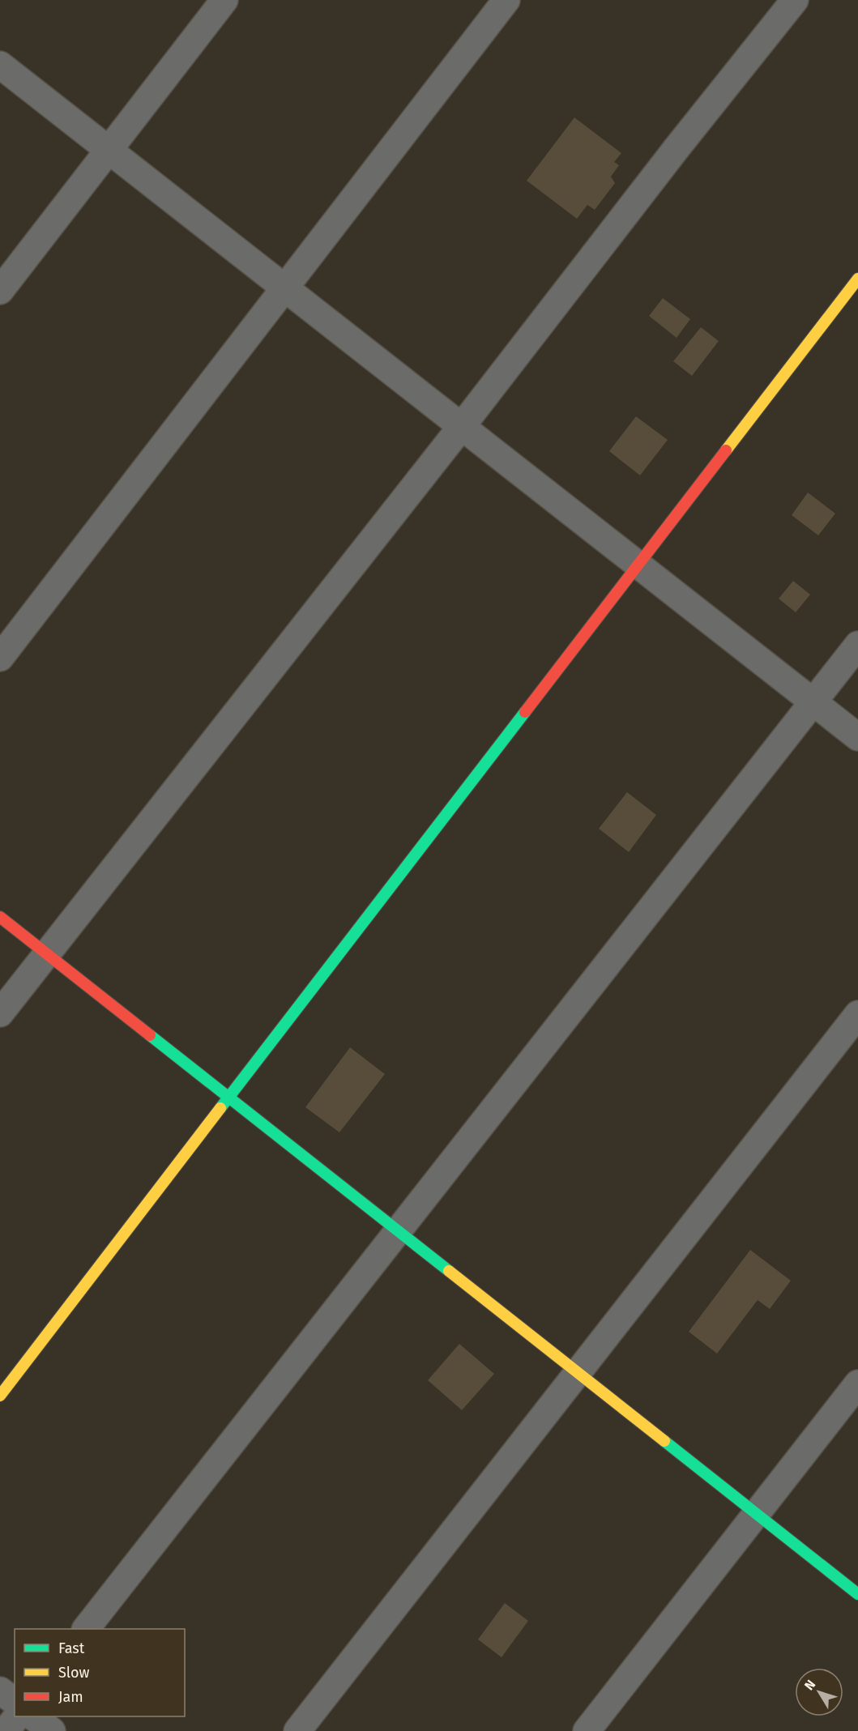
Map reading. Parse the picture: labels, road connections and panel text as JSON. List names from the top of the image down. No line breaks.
{"legend":["Fast","Slow","Jam"],"north":"top left"}
